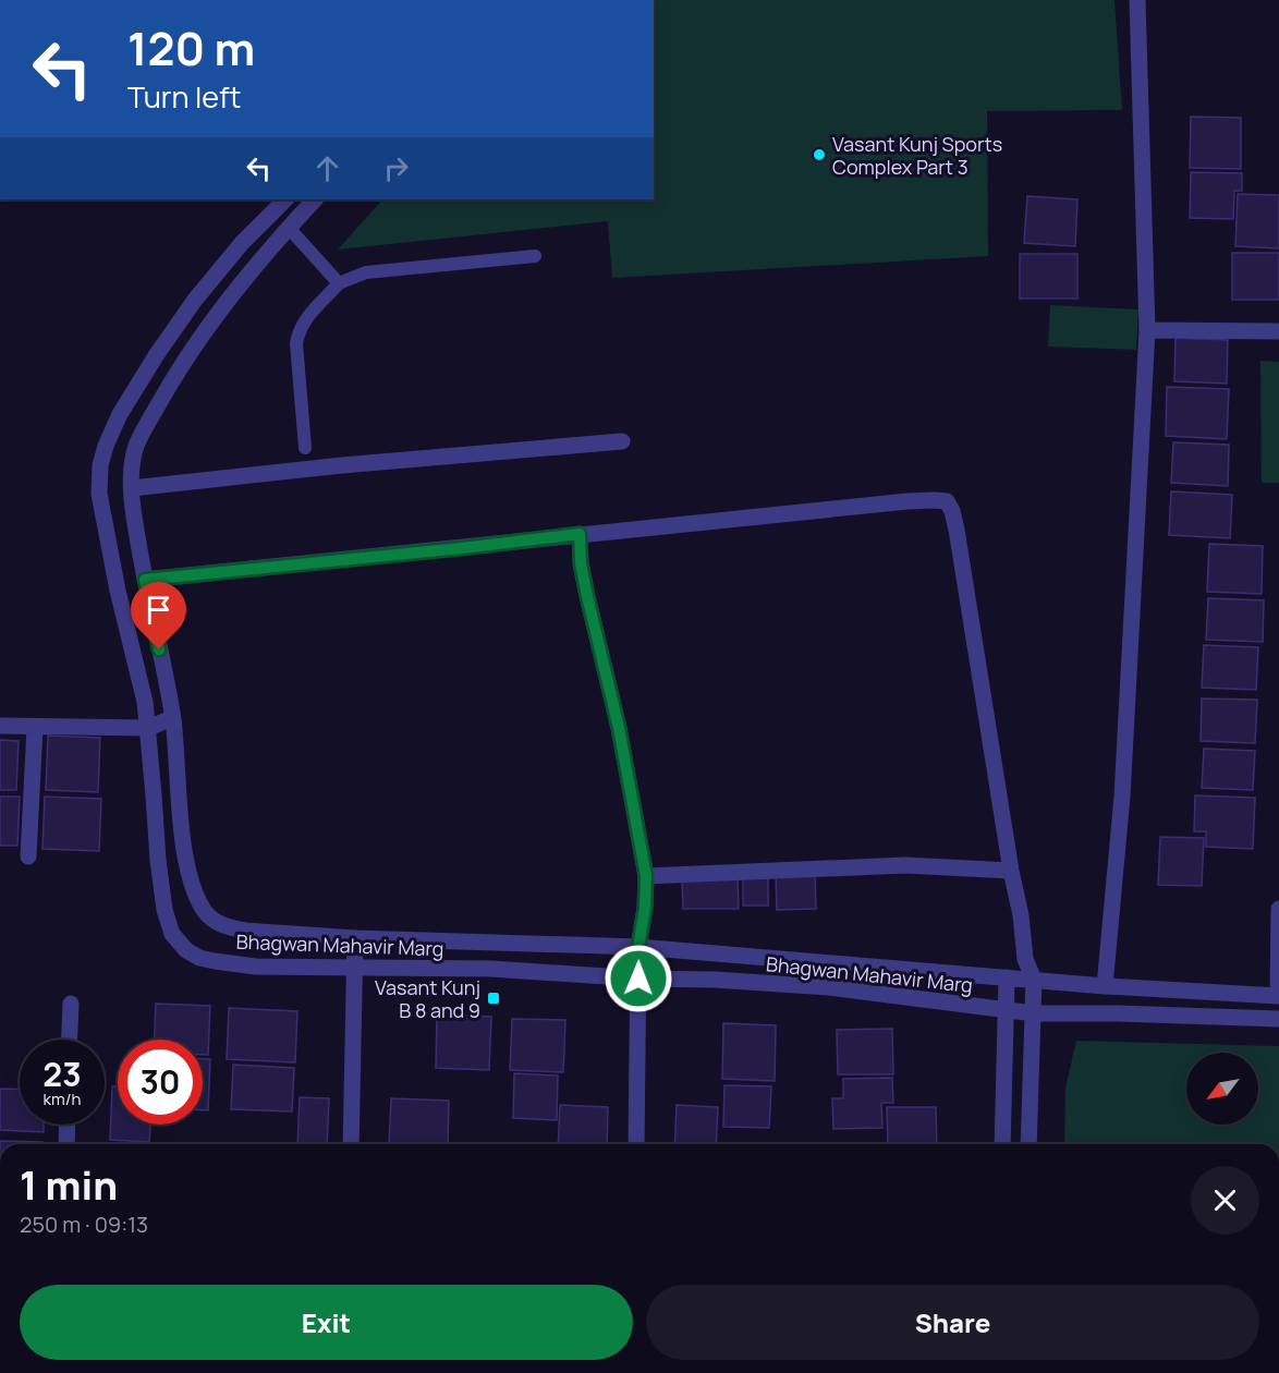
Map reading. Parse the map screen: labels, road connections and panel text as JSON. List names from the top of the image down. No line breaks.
{"streets":{"street":["Bhagwan Mahavir Marg"]},"places":{"other":["Vasant Kunj Sports Complex Part 3"],"transit":["Vasant Kunj B 8 and 9"]},"north":"bottom left","page":{"turn":["120 m","Turn left"],"speed":"23 km/h","limit":"30","heading":["1 min","250 m · 09:13"],"buttons":["Exit","Share"]}}
